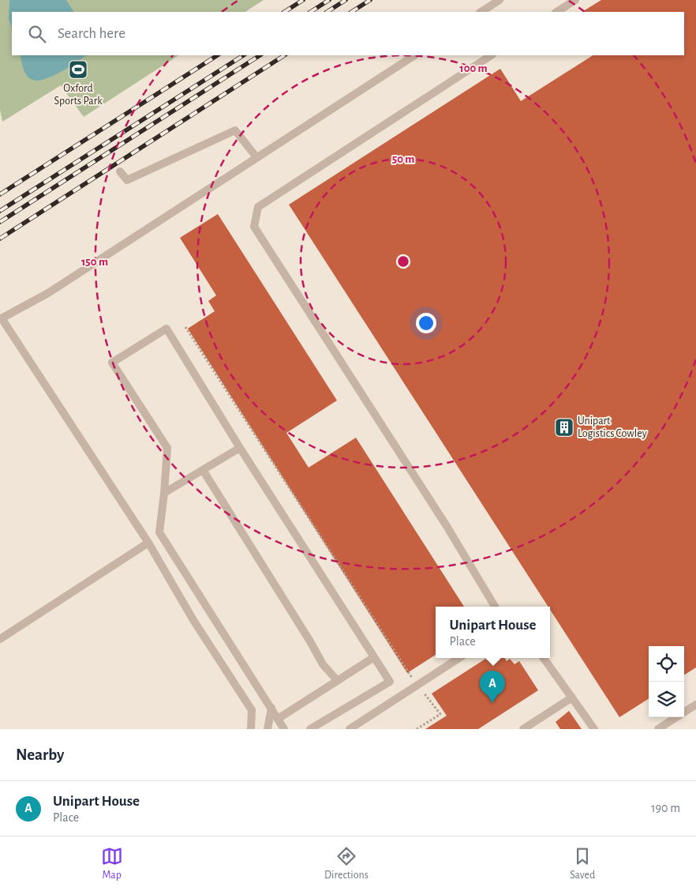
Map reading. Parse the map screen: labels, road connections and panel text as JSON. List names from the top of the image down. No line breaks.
{"places":{"sports":["Oxford Sports Park"],"building":["Unipart Logistics Cowley"]},"page":{"search":"Search here","popup":["Unipart House","Place"],"pins":"A","heading":"Nearby","list":[{"mark":"A","name":"Unipart House","note":"Place","value":"190 m"}],"nav":["Map","Directions","Saved"]},"rings":["100 m","50 m","150 m"]}
